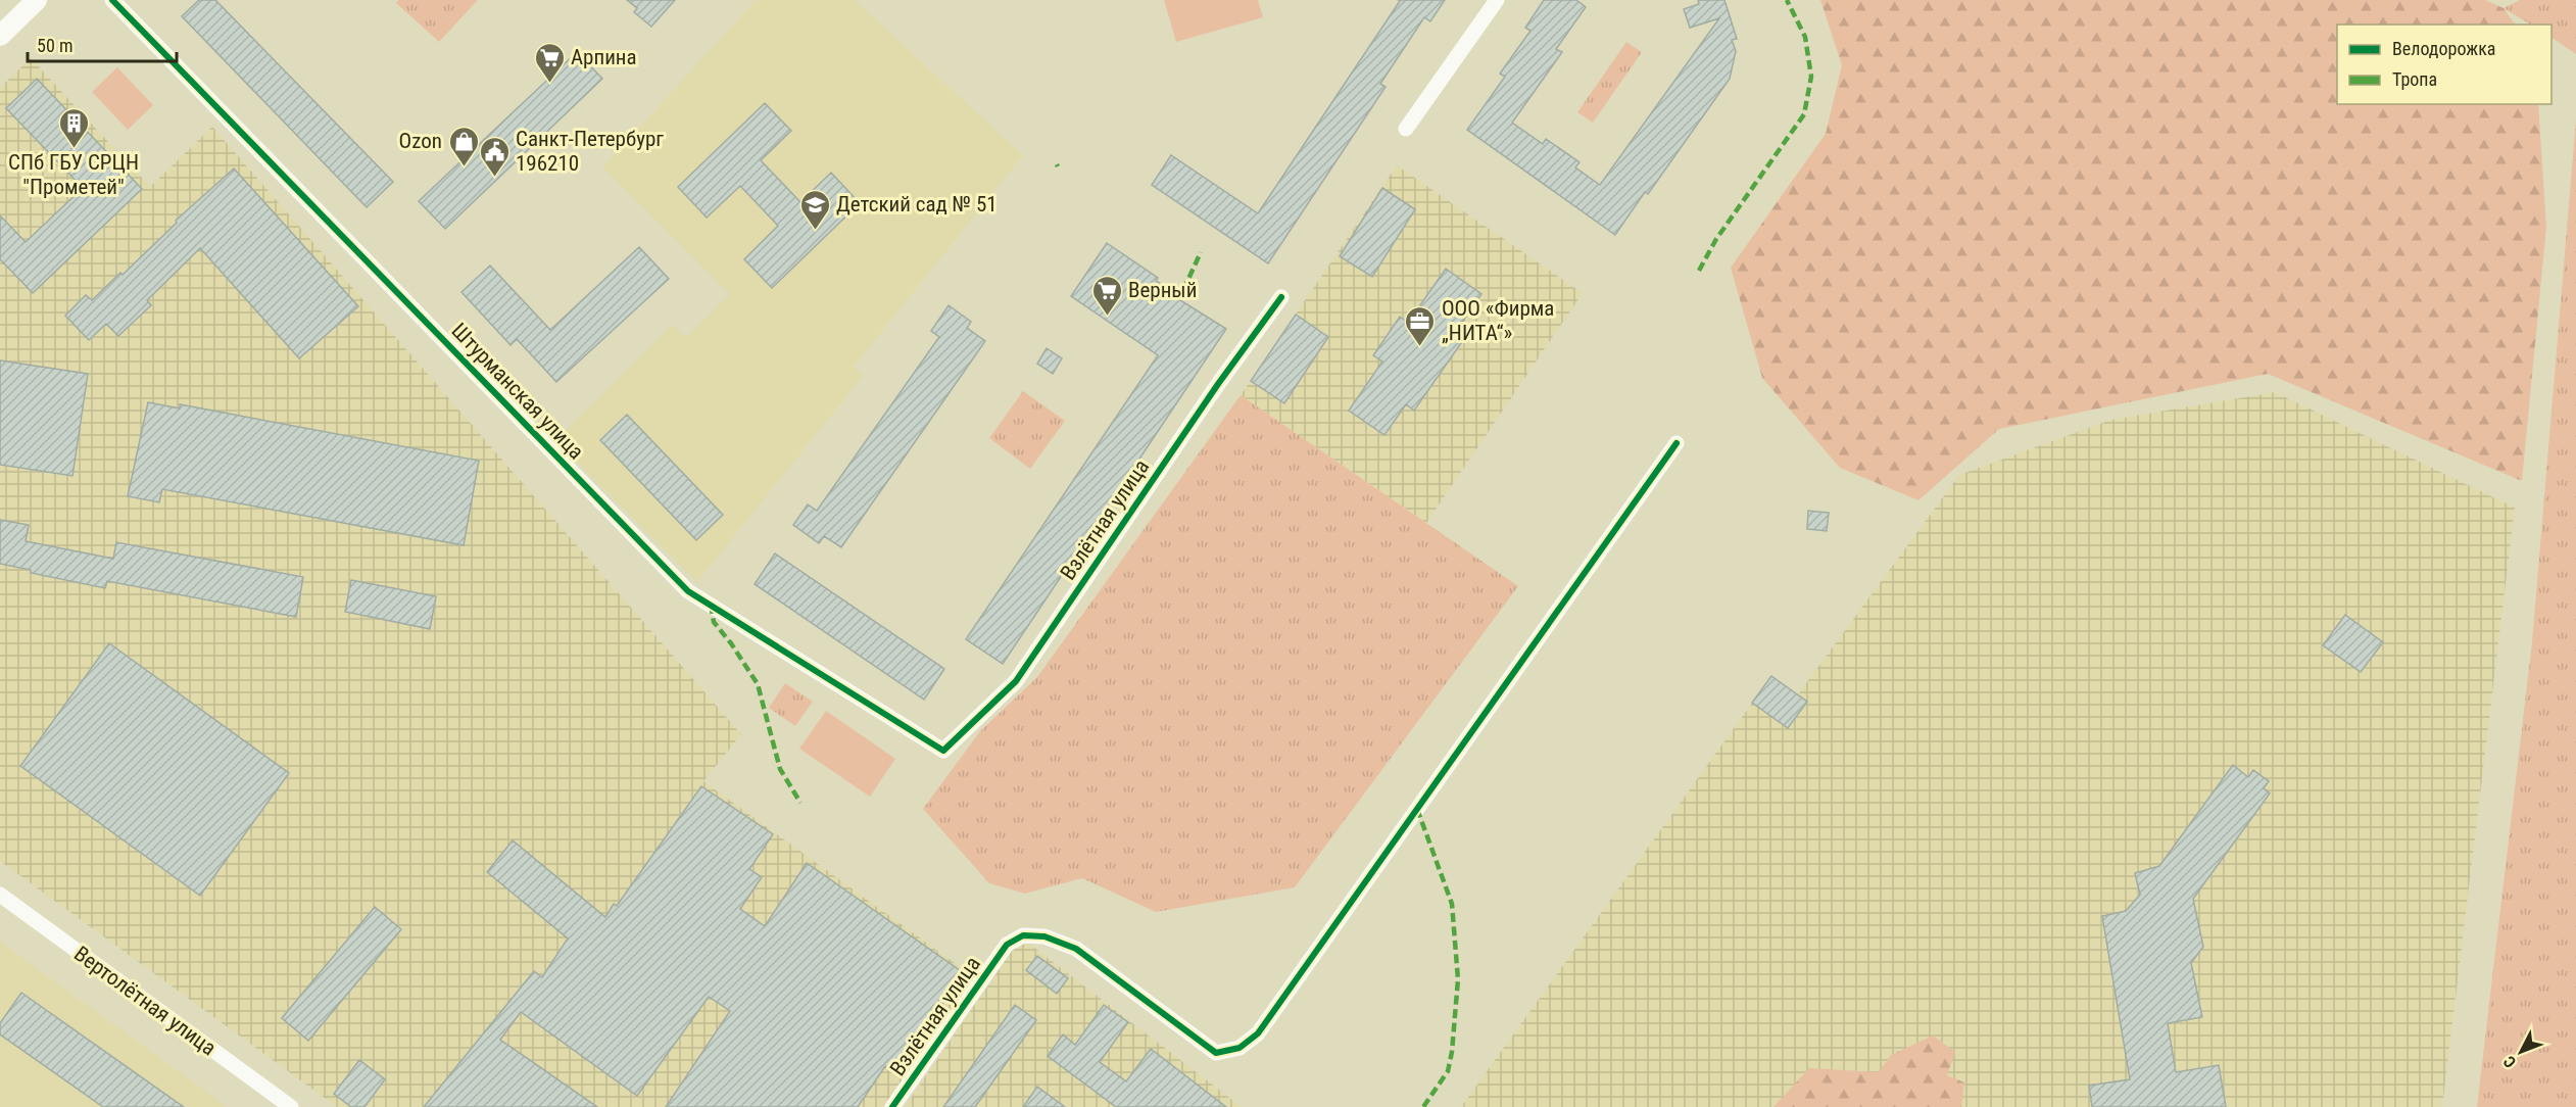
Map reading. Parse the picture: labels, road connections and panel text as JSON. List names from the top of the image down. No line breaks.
{"streets":{"street":["Штурманская улица","Взлётная улица","Вертолётная улица"]},"crossings":[["Штурманская улица","Взлётная улица"]],"places":{"supermarket":["Арпина","Верный"],"building":["СПб ГБУ СРЦН \"Прометей\""],"shop":["Ozon"],"public building":["Санкт-Петербург 196210"],"school or university":["Детский сад № 51"],"office":["ООО «Фирма „НИТА“»"]},"legend":["Велодорожка","Тропа"],"scale_bar":"50 m","north":"bottom left"}
